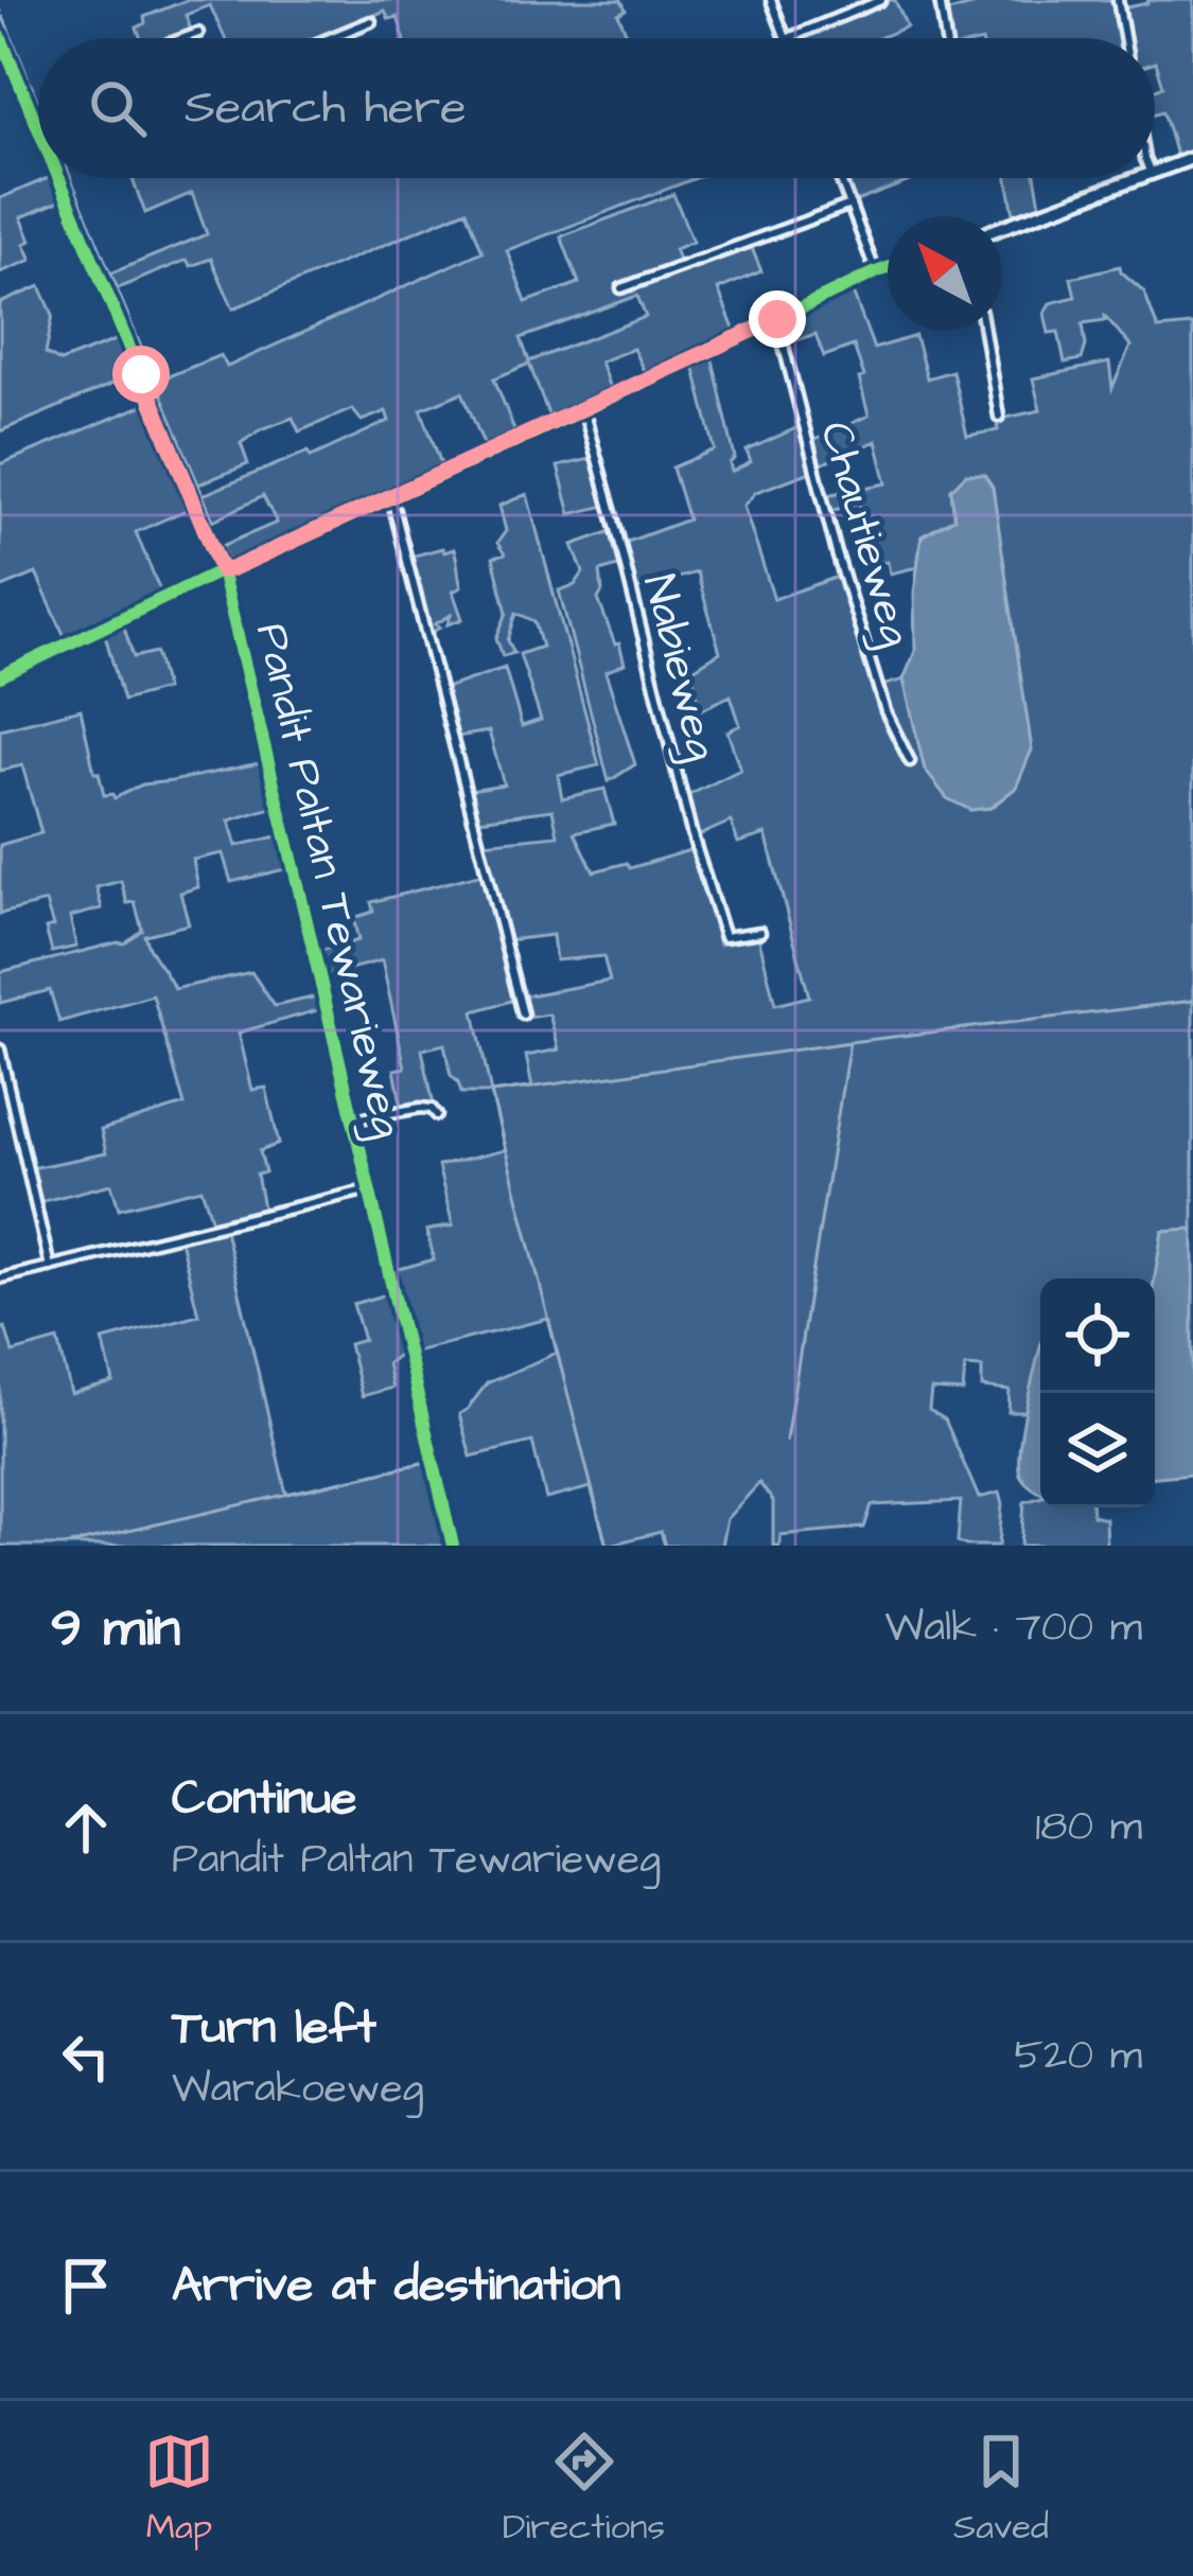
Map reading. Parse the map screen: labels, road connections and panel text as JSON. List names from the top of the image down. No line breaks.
{"streets":{"street":["Chautieweg","Nabieweg","Pandit Paltan Tewarieweg"]},"north":"top left","page":{"search":"Search here","heading":["9 min","Walk · 700 m"],"list":[["Continue","Pandit Paltan Tewarieweg","180 m"],["Turn left","Warakoeweg","520 m"],"Arrive at destination"],"nav":["Map","Directions","Saved"]}}
